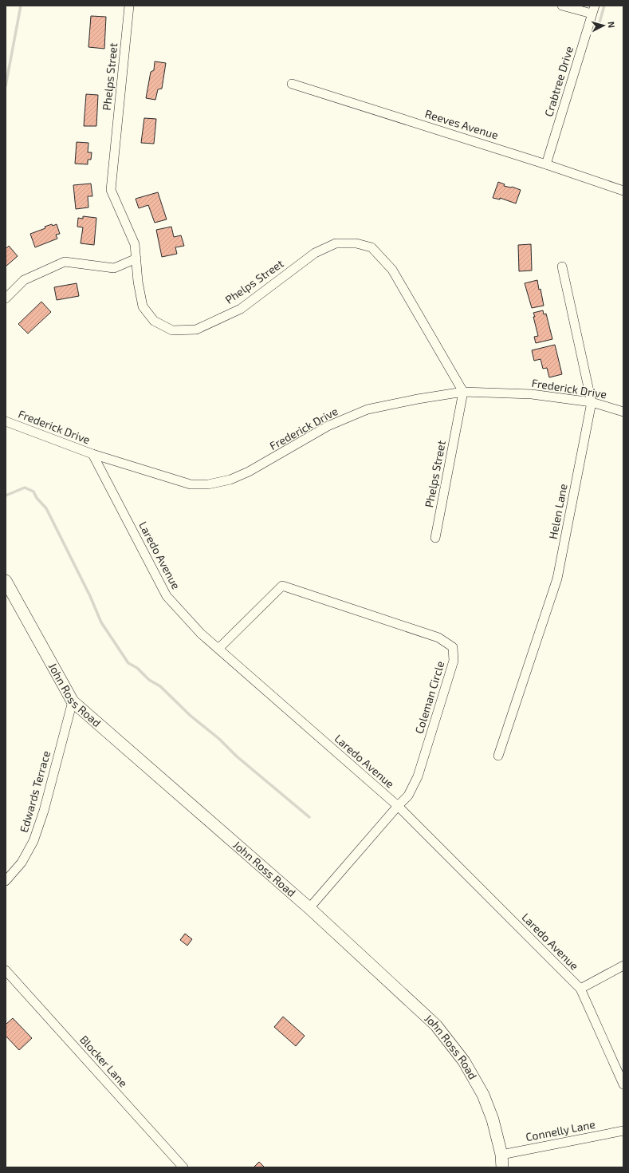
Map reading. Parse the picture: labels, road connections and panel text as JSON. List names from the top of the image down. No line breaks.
{"streets":{"street":["Phelps Street","Crabtree Drive","Reeves Avenue","Frederick Drive","Helen Lane","Laredo Avenue","John Ross Road","Coleman Circle","Edwards Terrace","Blocker Lane","Connelly Lane"]},"crossings":[["Phelps Street","Frederick Drive"],["Crabtree Drive","Reeves Avenue"],["Frederick Drive","Helen Lane"],["Frederick Drive","Laredo Avenue"],["Laredo Avenue","Coleman Circle"],["John Ross Road","Coleman Circle"],["John Ross Road","Edwards Terrace"],["John Ross Road","Connelly Lane"]],"north":"right"}
